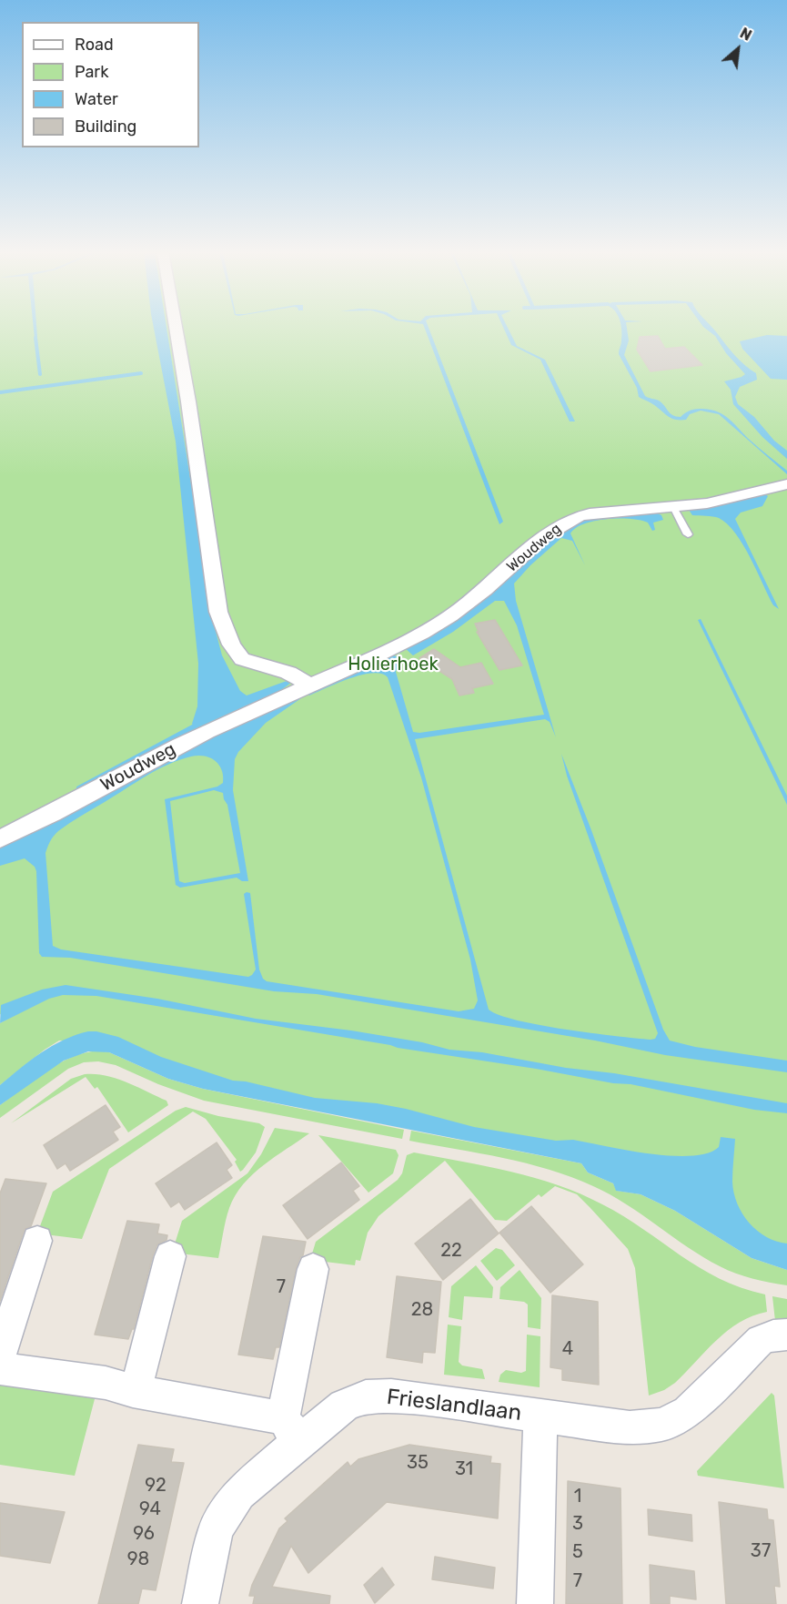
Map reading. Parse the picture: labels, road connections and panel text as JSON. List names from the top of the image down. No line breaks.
{"streets":{"street":["Woudweg","Frieslandlaan"]},"parks":["Holierhoek"],"house_numbers":["22","7","28","4","35","31","92","1","94","3","96","37","5","98","7"],"legend":["Road","Park","Water","Building"],"north":"top right"}
